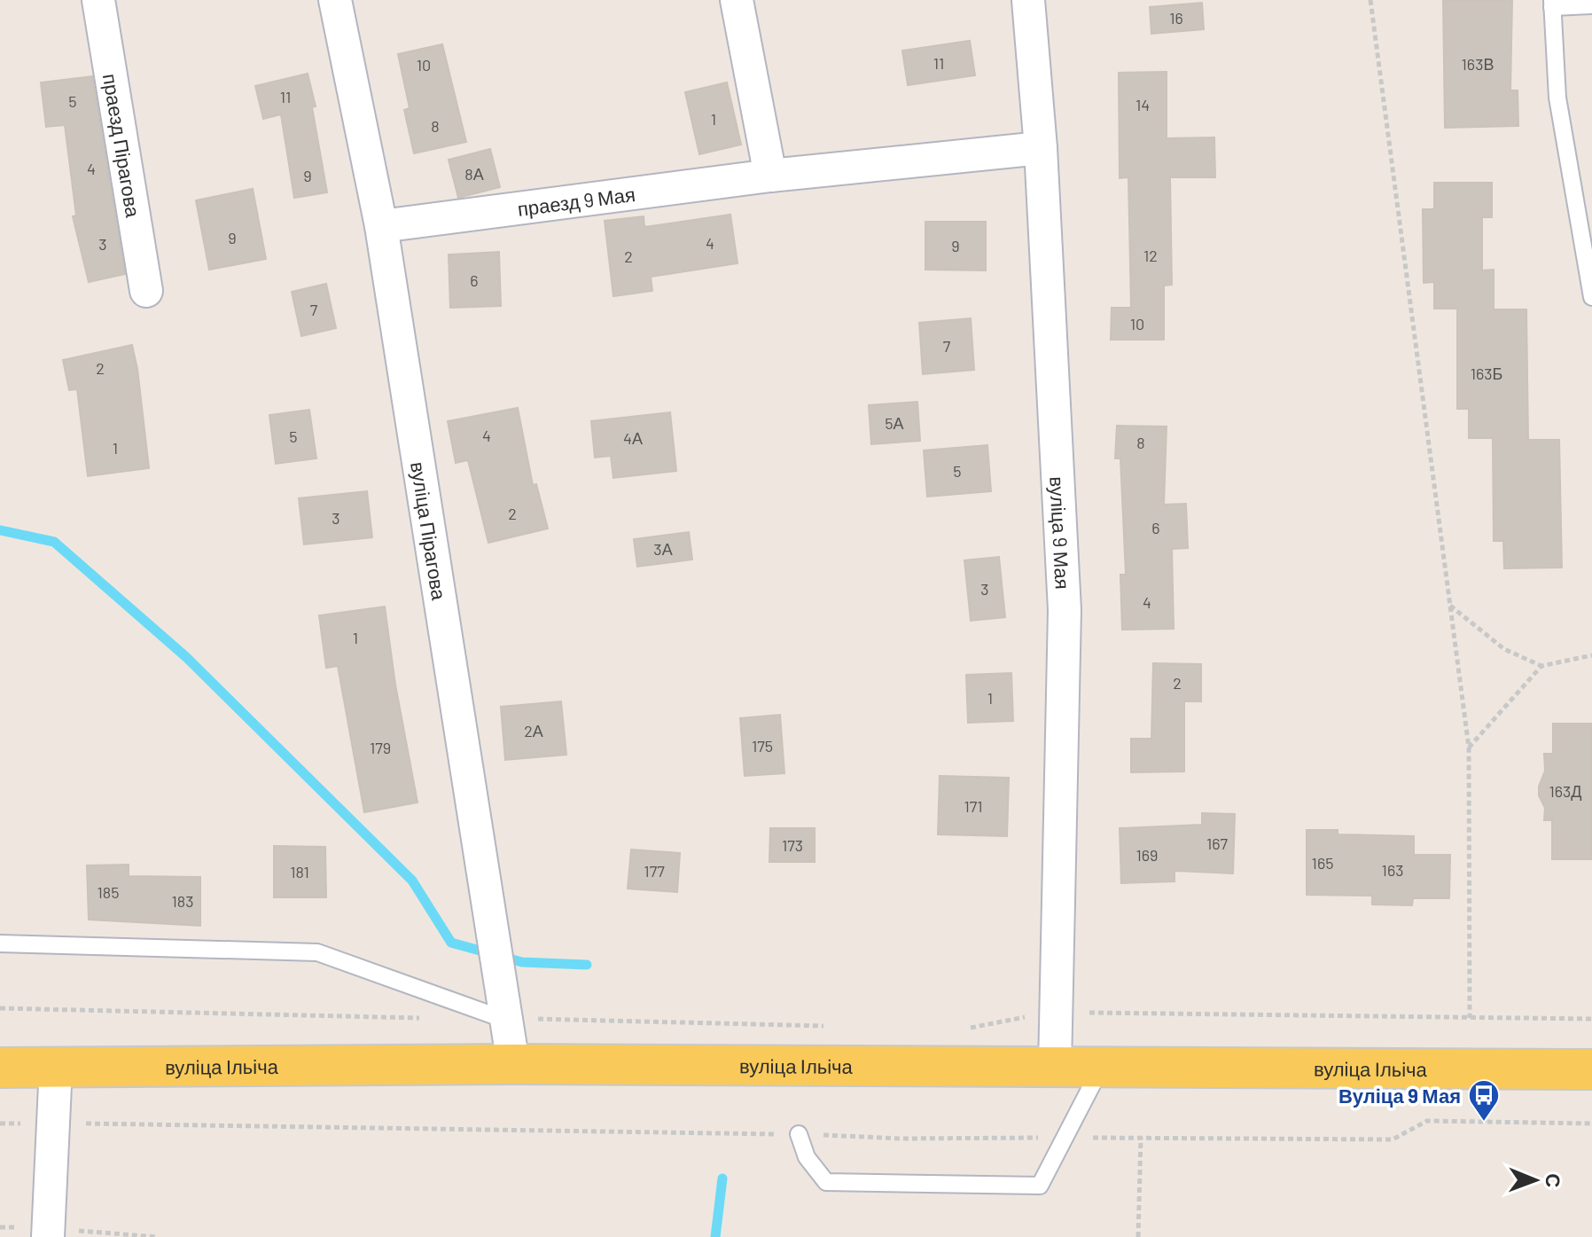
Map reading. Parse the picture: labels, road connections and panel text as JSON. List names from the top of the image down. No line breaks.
{"streets":{"main road":["вуліца Ільіча"],"street":["праезд Пірагова","праезд 9 Мая","вуліца Пірагова","вуліца 9 Мая"]},"crossings":[["праезд 9 Мая","вуліца Пірагова"],["праезд 9 Мая","вуліца 9 Мая"],["вуліца Пірагова","вуліца Ільіча"],["вуліца 9 Мая","вуліца Ільіча"]],"places":{"bus stop":["Вуліца 9 Мая"]},"house_numbers":["16","11","163В","10","11","5","14","1","8","4","8А","9","9","4","3","9","12","2","6","7","10","7","2","163Б","5А","4","5","4А","8","1","5","2","3","6","3А","3","4","1","2","1","2А","175","179","163Д","171","167","173","169","165","163","177","181","185","183"],"north":"right"}
